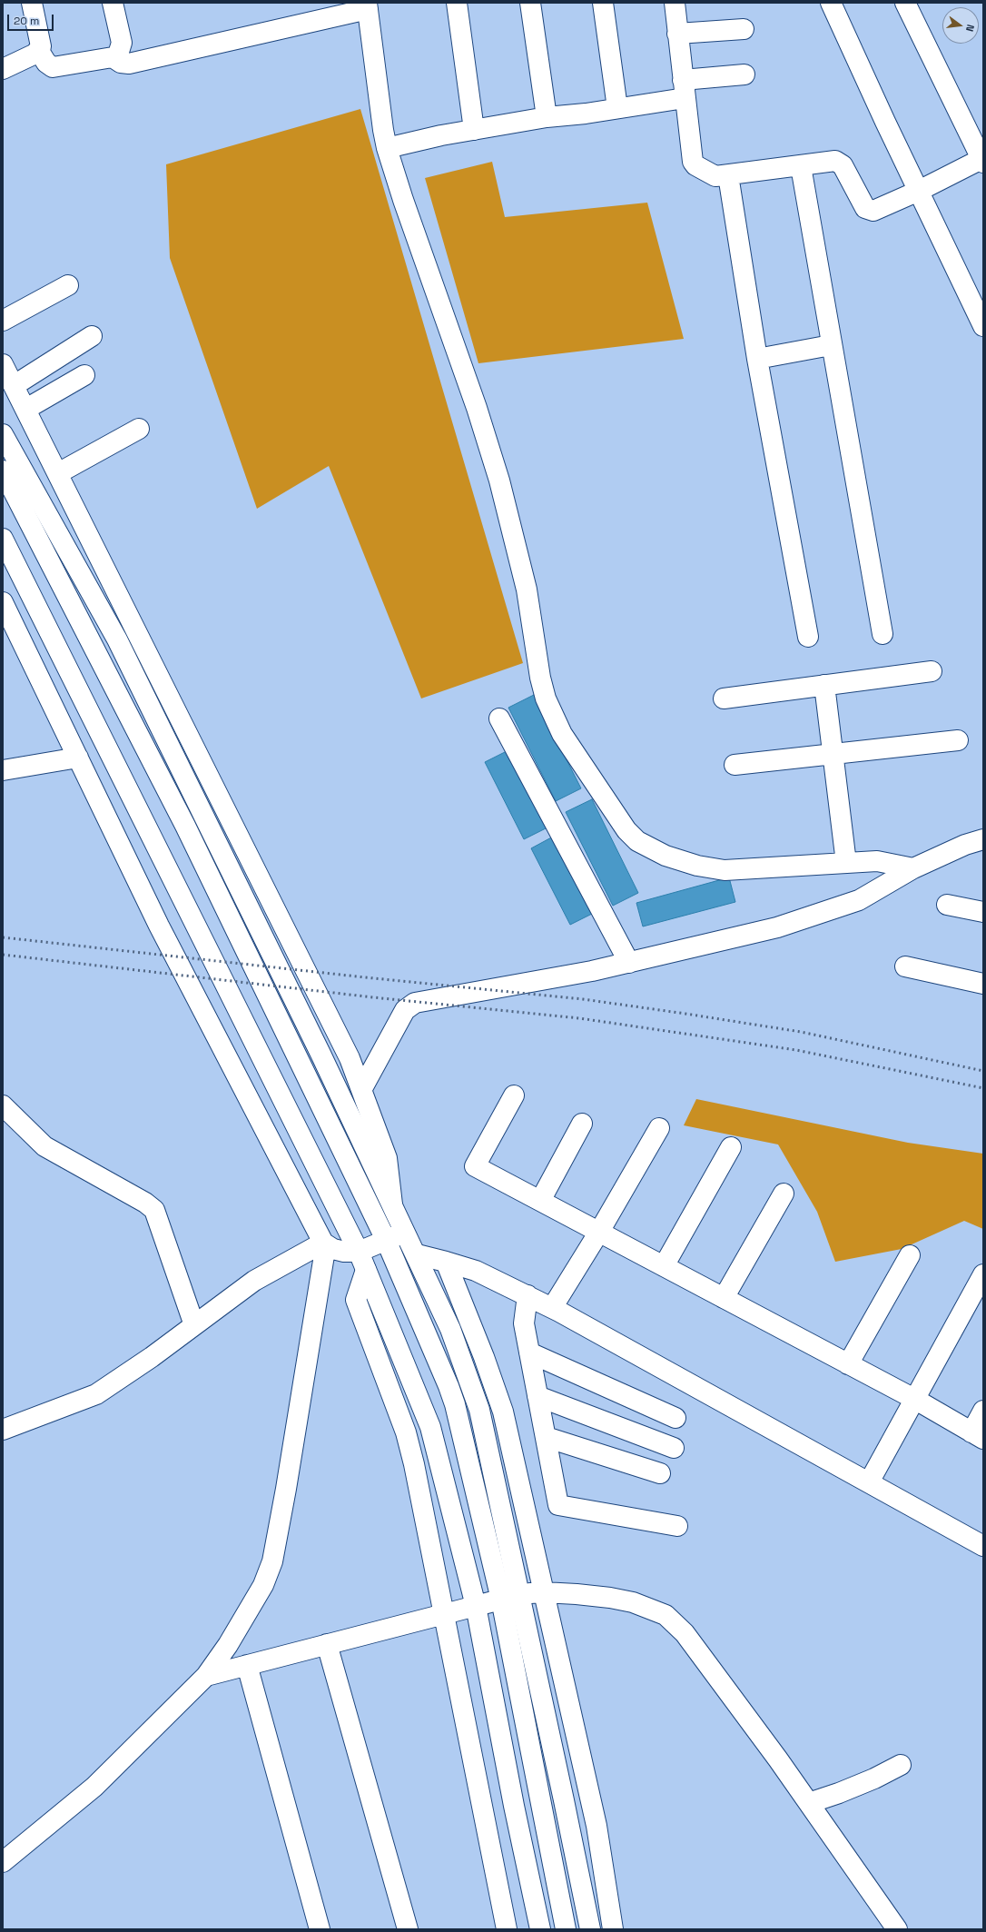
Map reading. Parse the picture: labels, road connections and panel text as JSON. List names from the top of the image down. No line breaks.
{"scale_bar":"20 m","north":"right"}
